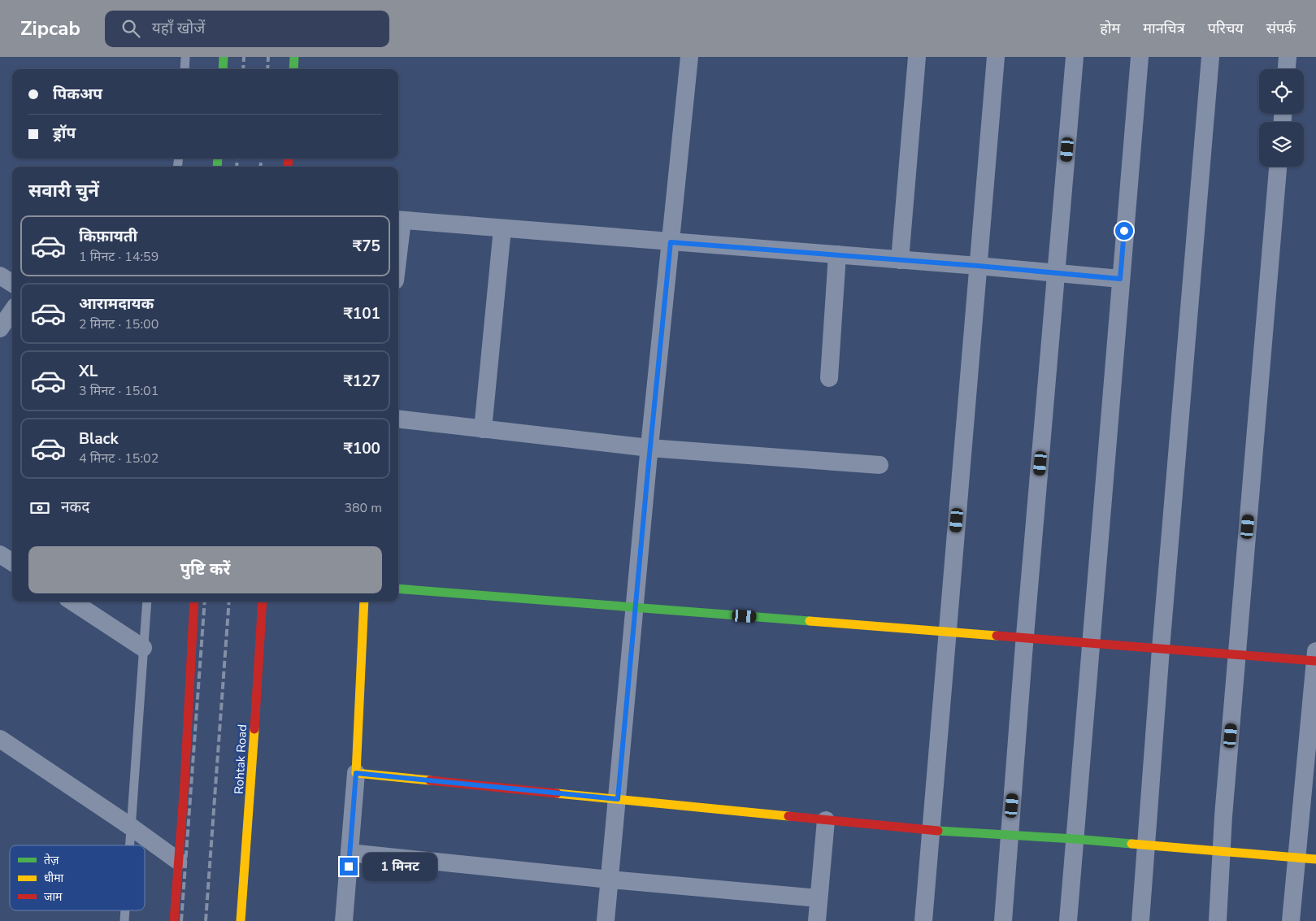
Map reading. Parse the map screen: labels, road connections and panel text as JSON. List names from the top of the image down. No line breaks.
{"streets":{"main road":["Rohtak Road"]},"legend":["तेज़","धीमा","जाम"],"page":{"header":"Zipcab","search":"यहाँ खोजें","nav":["होम","मानचित्र","परिचय","संपर्क"],"banner":["पिकअप","ड्रॉप"],"heading":"सवारी चुनें","list":[{"name":"किफ़ायती","note":"1 मिनट · 14:59","value":"₹75"},{"name":"आरामदायक","note":"2 मिनट · 15:00","value":"₹101"},{"name":"XL","note":"3 मिनट · 15:01","value":"₹127"},{"name":"Black","note":"4 मिनट · 15:02","value":"₹100"}],"pay":["नकद","380 m"],"buttons":"पुष्टि करें","bubble":"1 मिनट"}}
